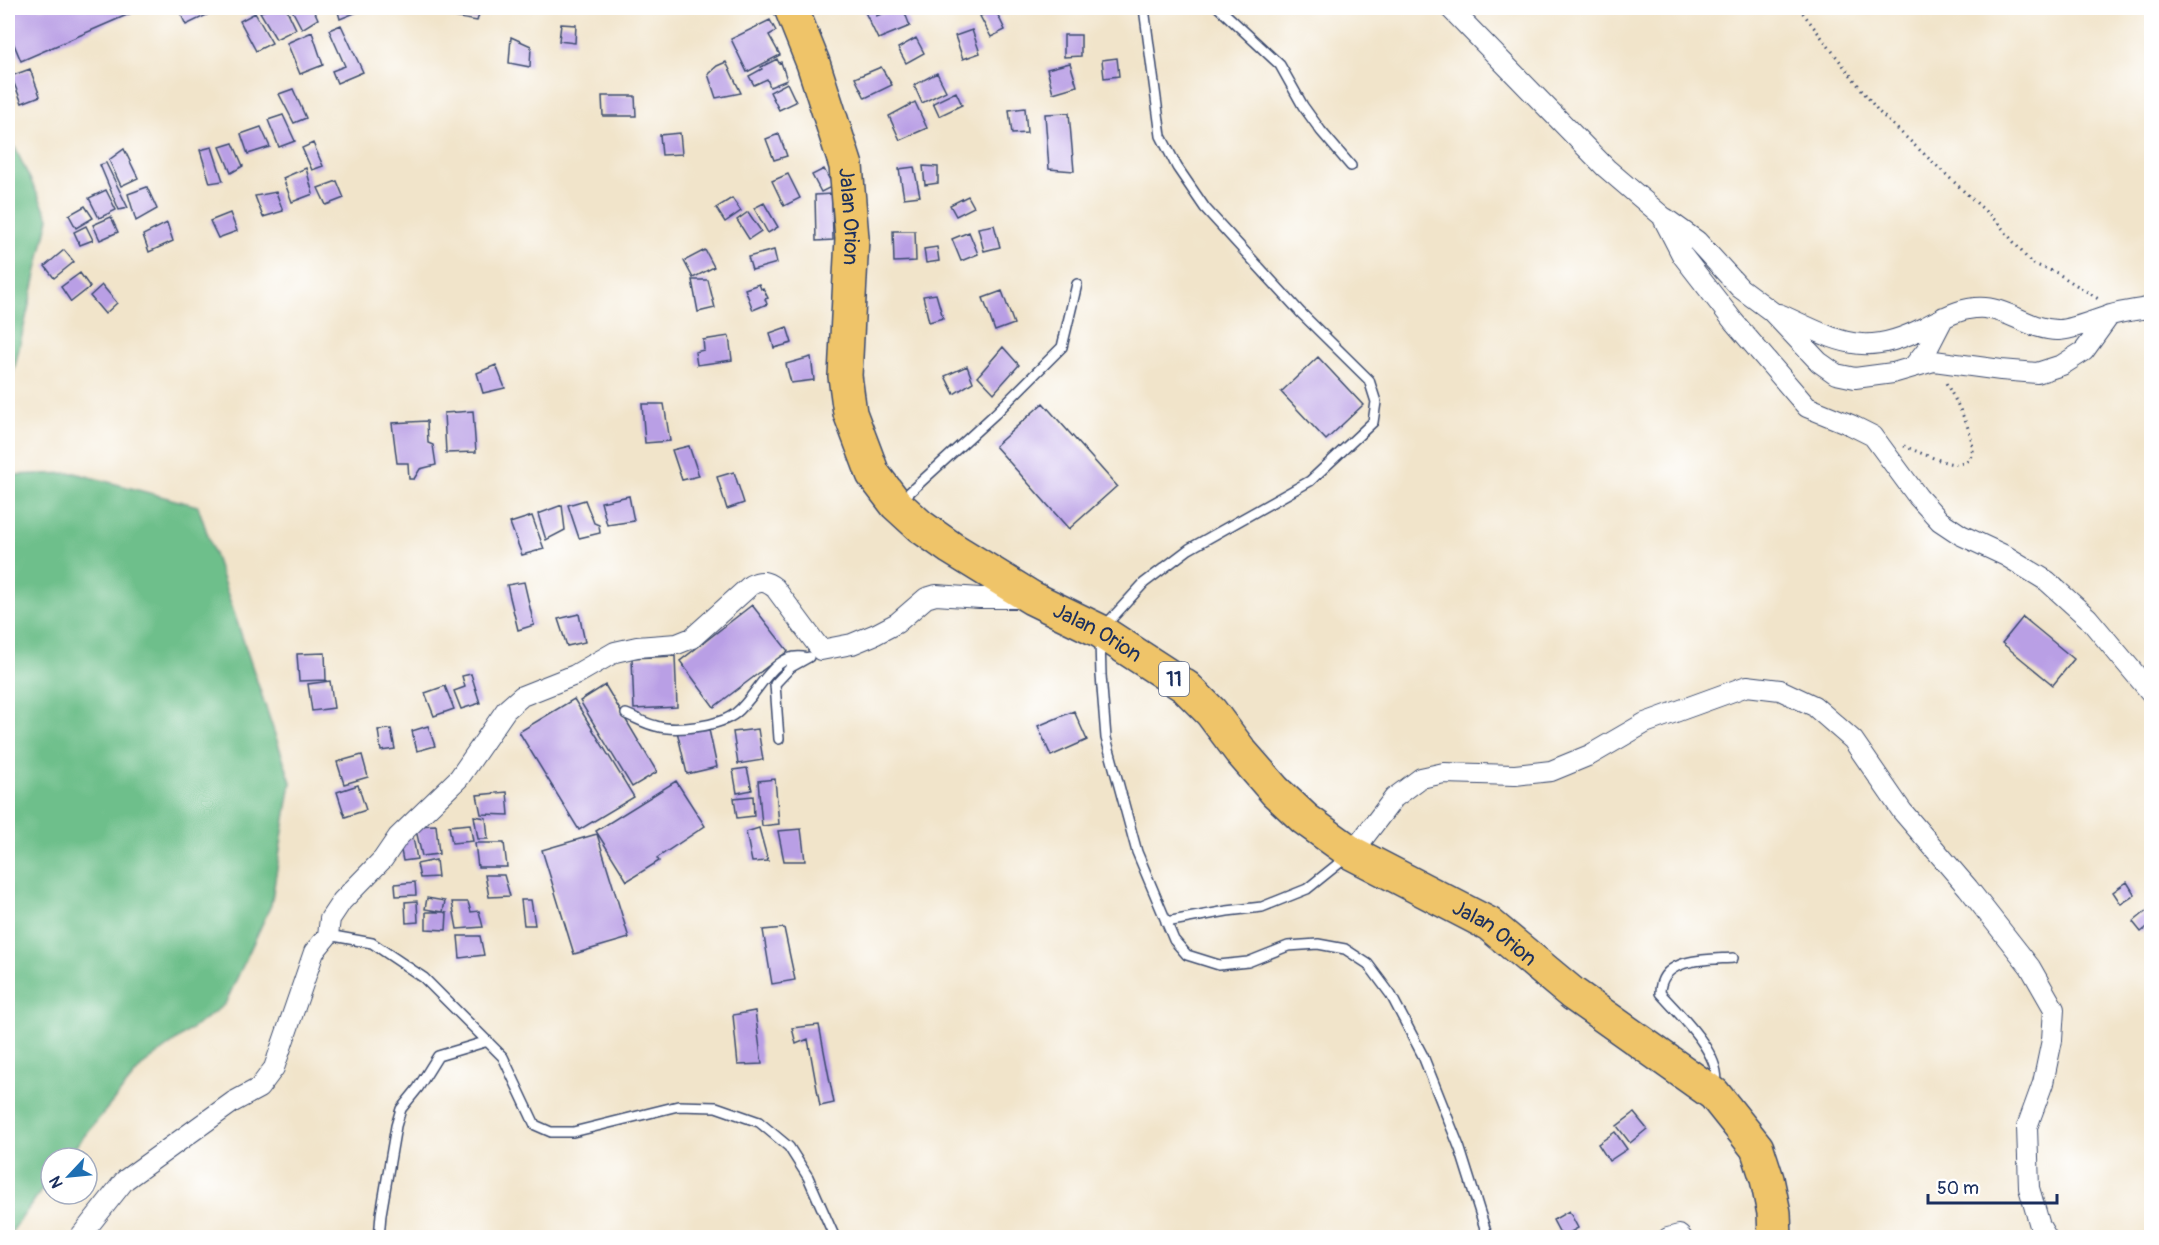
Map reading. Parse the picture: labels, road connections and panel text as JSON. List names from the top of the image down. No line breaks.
{"streets":{"highway":["Jalan Orion","11"]},"scale_bar":"50 m","north":"bottom left"}
